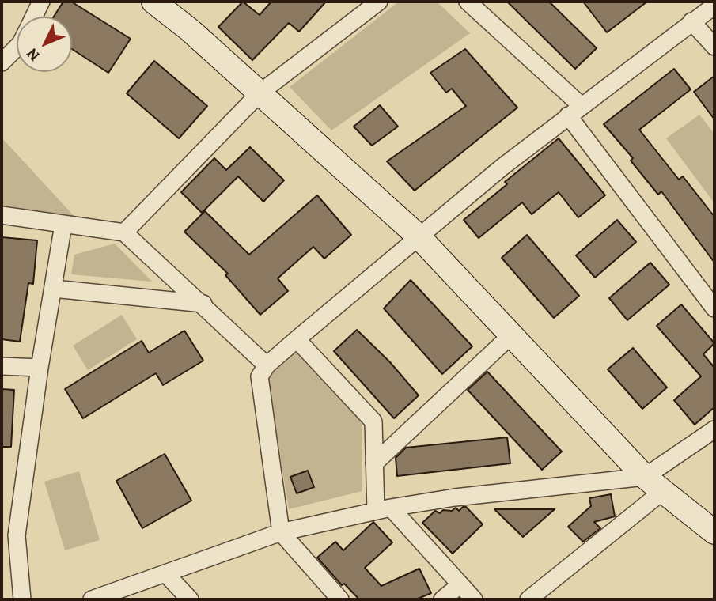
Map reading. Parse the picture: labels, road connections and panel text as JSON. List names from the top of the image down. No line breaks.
{"north":"bottom left"}
